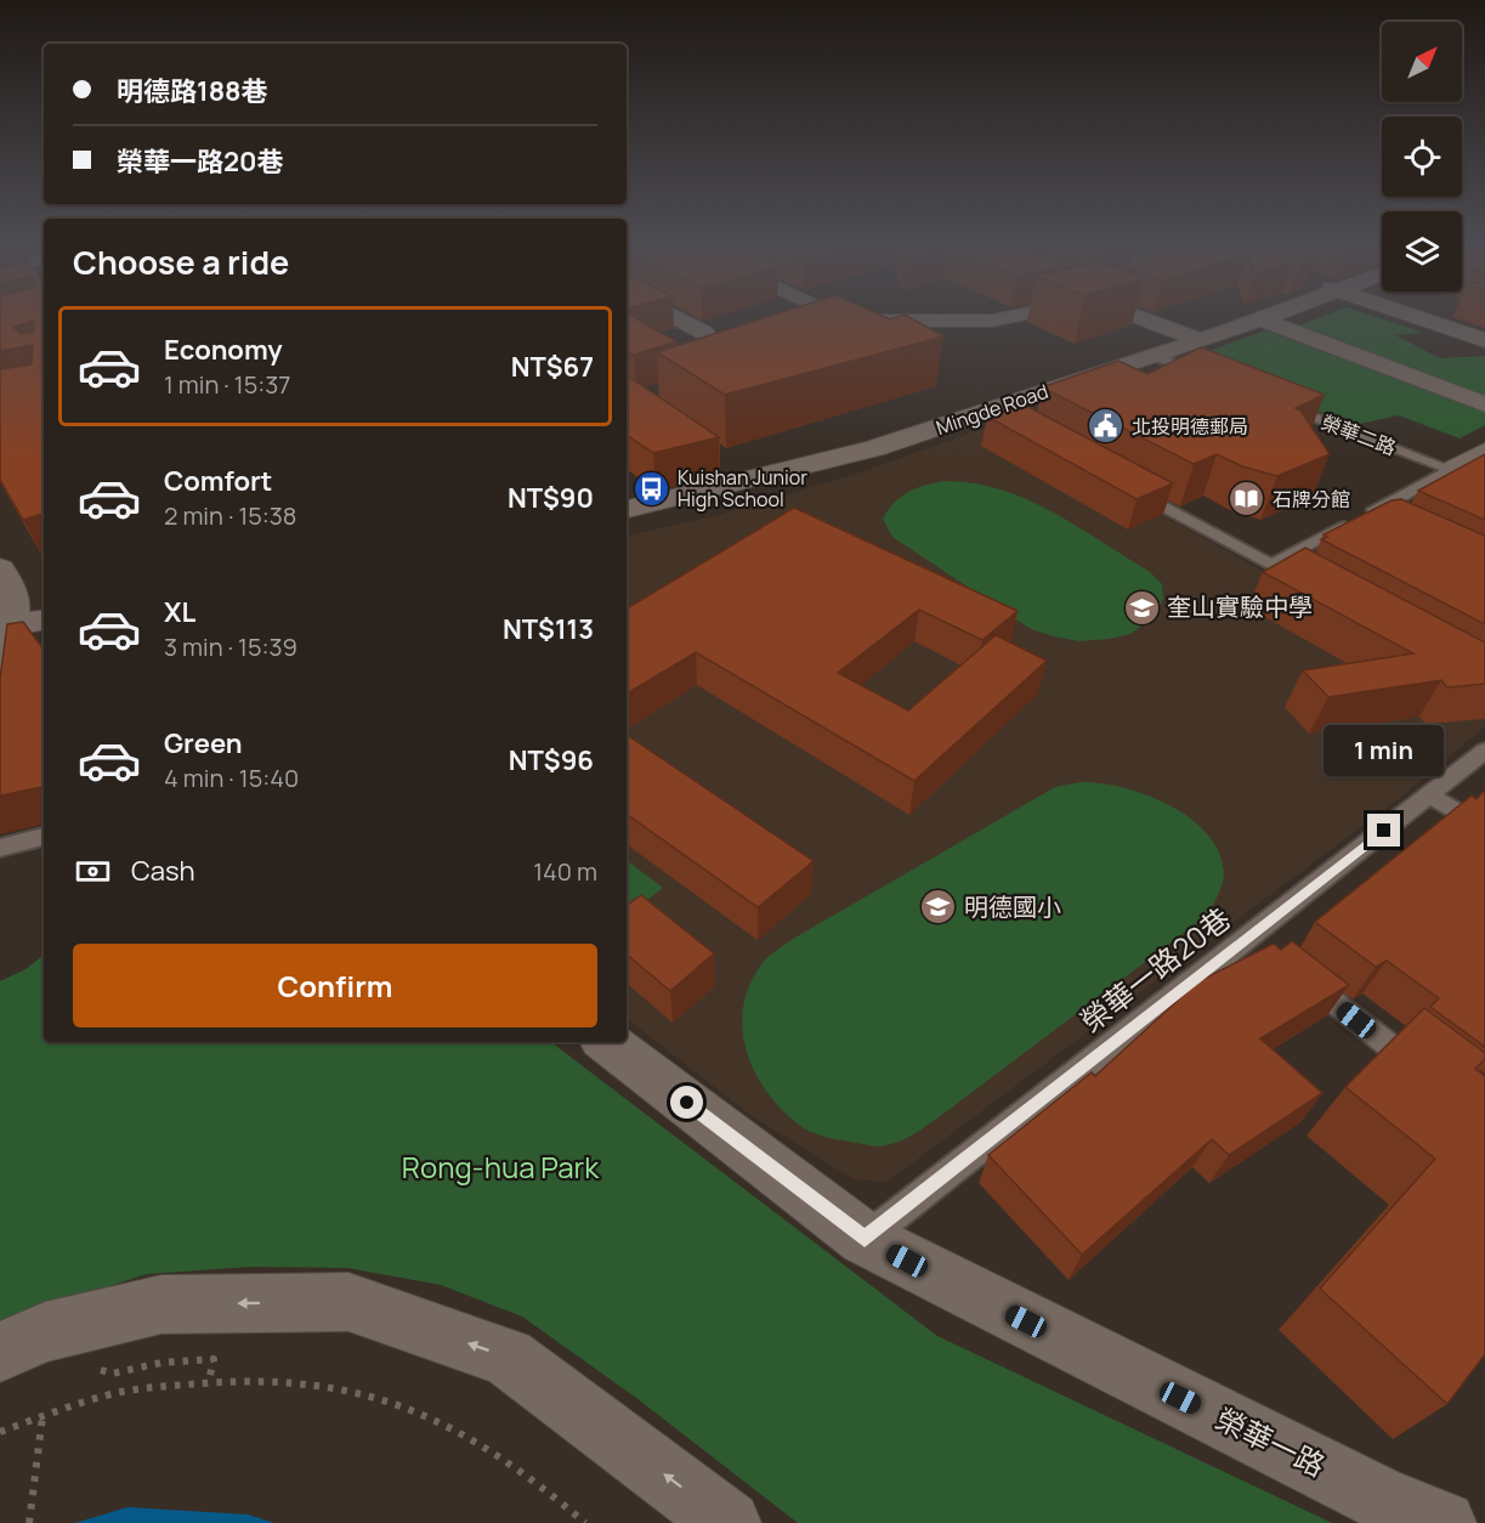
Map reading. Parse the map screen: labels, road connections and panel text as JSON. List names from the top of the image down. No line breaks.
{"streets":{"street":["Mingde Road","榮華二路","榮華一路"],"lane":["榮華一路20巷"]},"crossings":[["榮華一路20巷","榮華一路"]],"parks":["Rong-hua Park"],"places":{"public building":["北投明德郵局"],"bus stop":["Kuishan Junior High School"],"library":["石牌分館"],"school or university":["奎山實驗中學","明德國小"]},"north":"top right","page":{"banner":["明德路188巷","榮華一路20巷"],"heading":"Choose a ride","list":[{"name":"Economy","note":"1 min · 15:37","value":"NT$67"},{"name":"Comfort","note":"2 min · 15:38","value":"NT$90"},{"name":"XL","note":"3 min · 15:39","value":"NT$113"},{"name":"Green","note":"4 min · 15:40","value":"NT$96"}],"bubble":"1 min","pay":["Cash","140 m"],"buttons":"Confirm"}}
